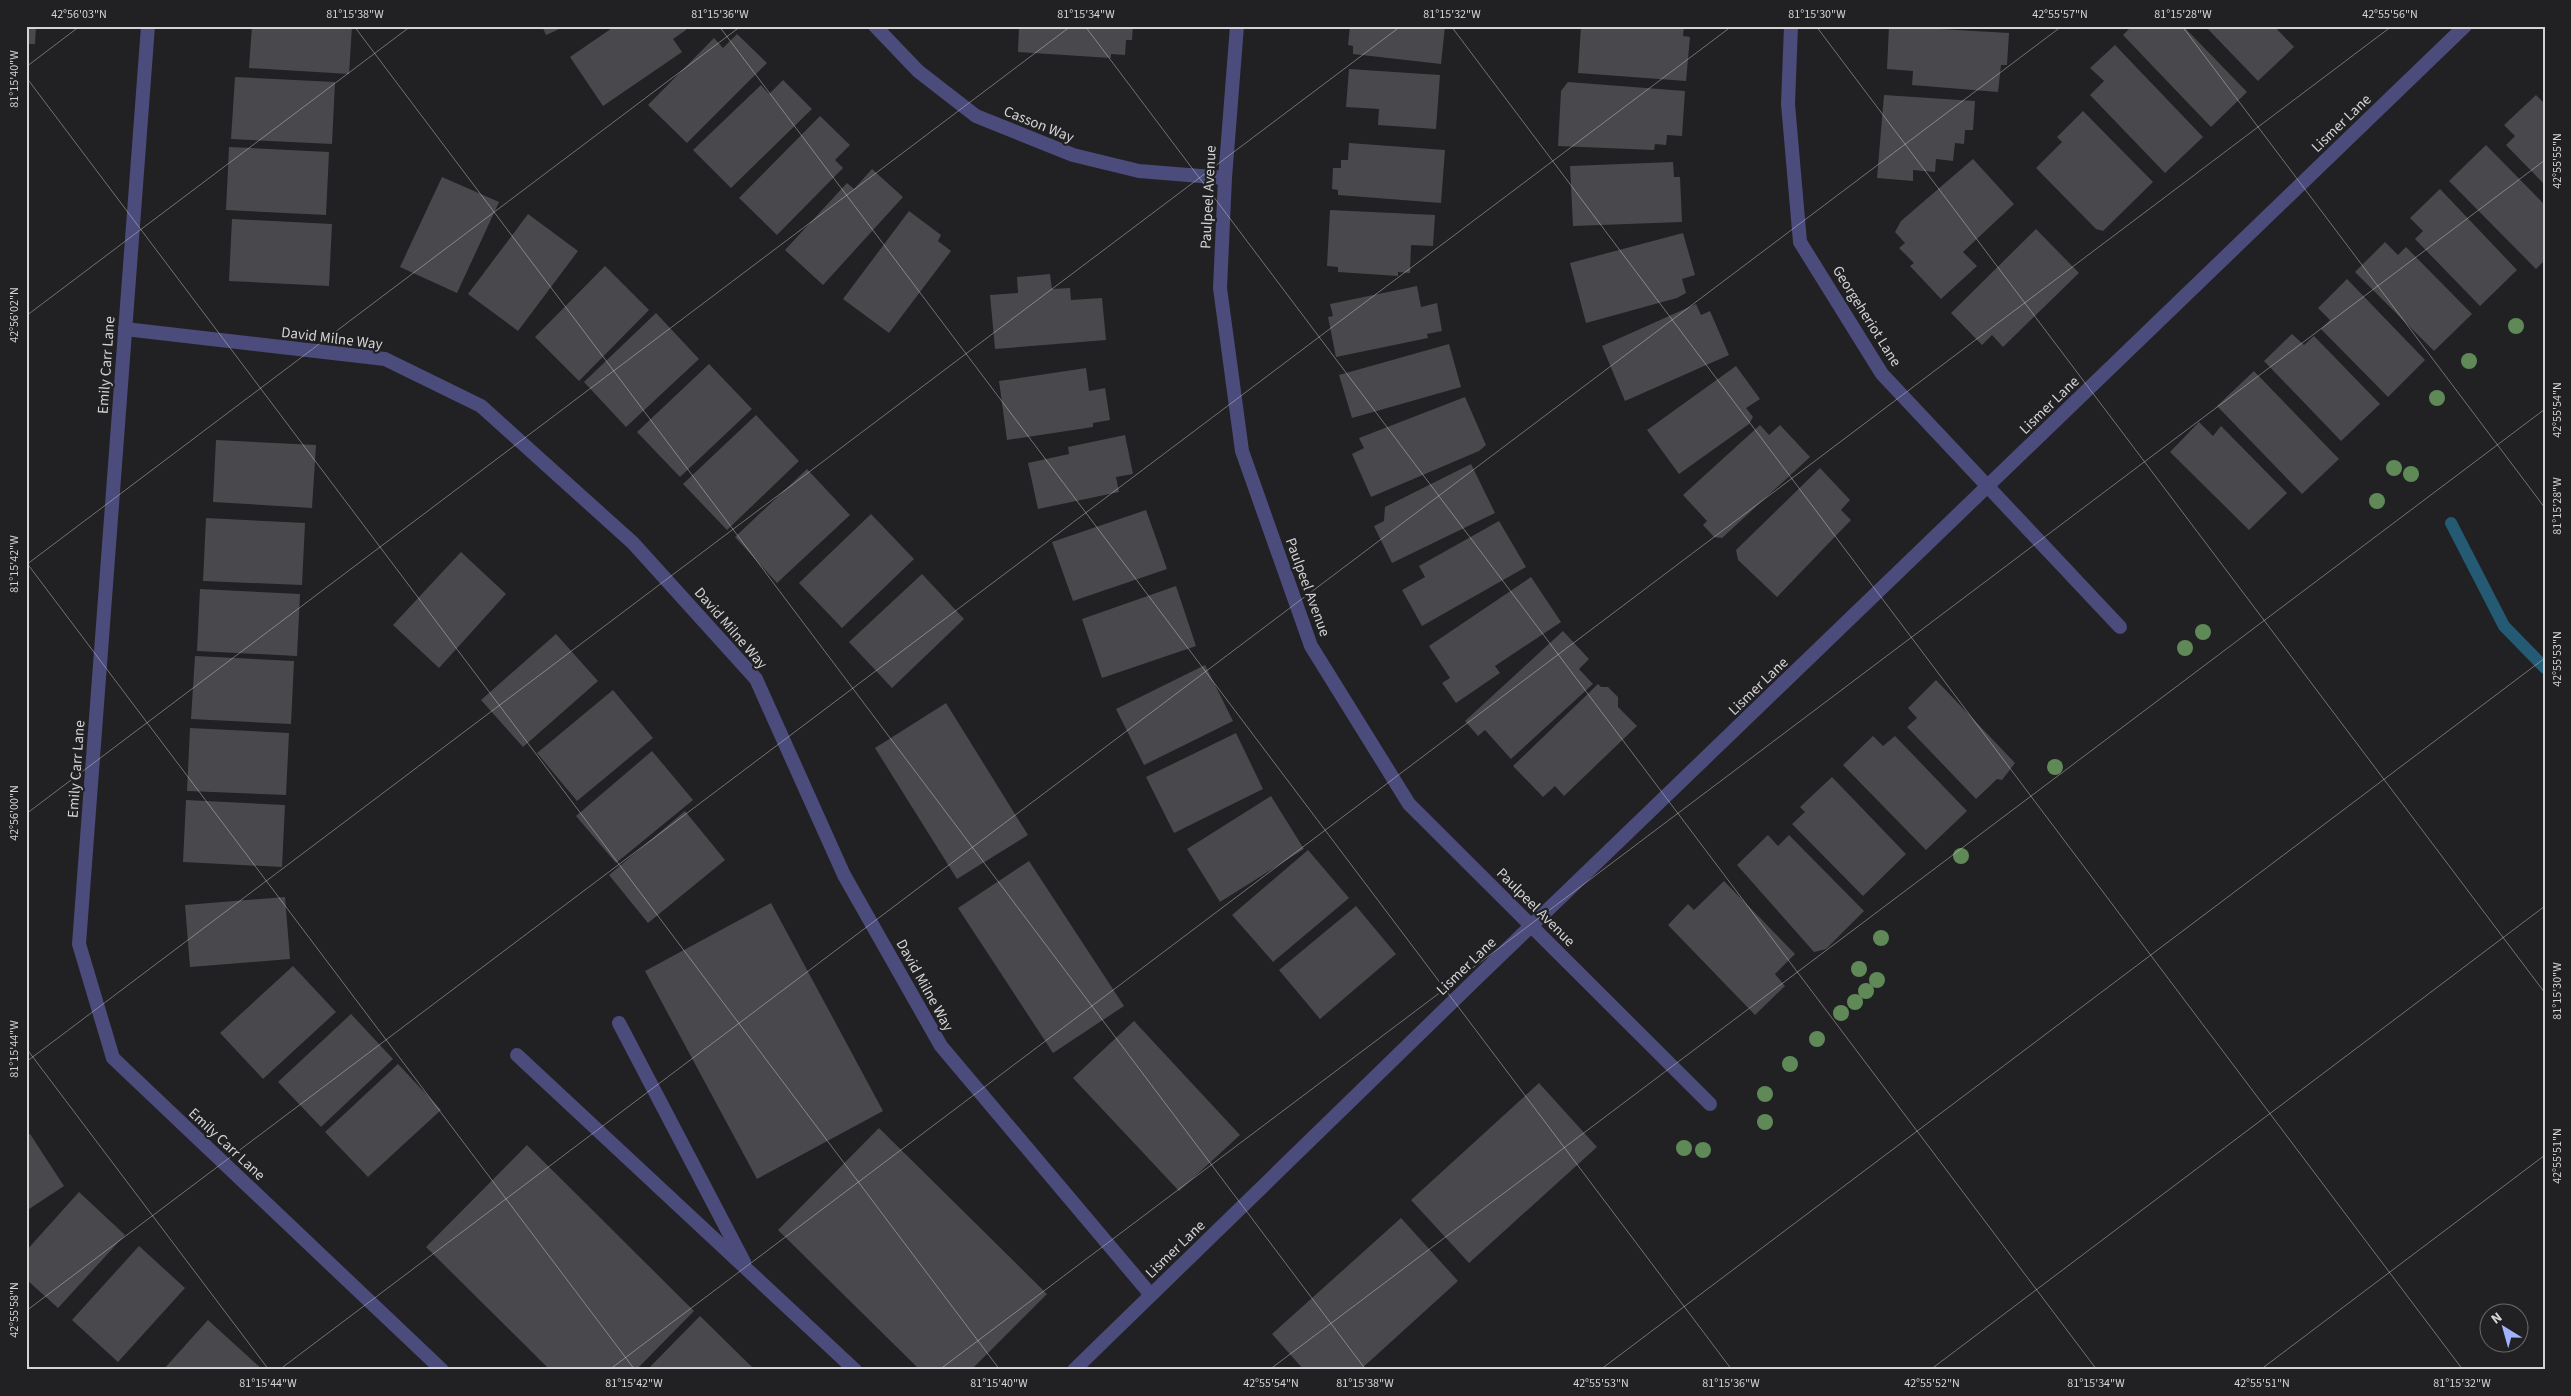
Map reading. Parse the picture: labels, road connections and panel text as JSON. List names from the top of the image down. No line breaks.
{"streets":{"street":["Lismer Lane","Casson Way","Paulpeel Avenue","Georgeheriot Lane","David Milne Way","Emily Carr Lane"]},"crossings":[["Lismer Lane","Paulpeel Avenue"],["Lismer Lane","Georgeheriot Lane"],["Lismer Lane","David Milne Way"],["Casson Way","Paulpeel Avenue"],["David Milne Way","Emily Carr Lane"]],"north":"top left","coordinates":["42°56'03\"N","81°15'38\"W","81°15'36\"W","81°15'34\"W","81°15'32\"W","81°15'30\"W","42°55'57\"N","81°15'28\"W","42°55'56\"N","81°15'40\"W","42°55'55\"N","42°56'02\"N","42°55'54\"N","81°15'42\"W","42°55'53\"N","42°56'00\"N","81°15'44\"W","42°55'51\"N","42°55'58\"N","42°55'52\"N"]}
